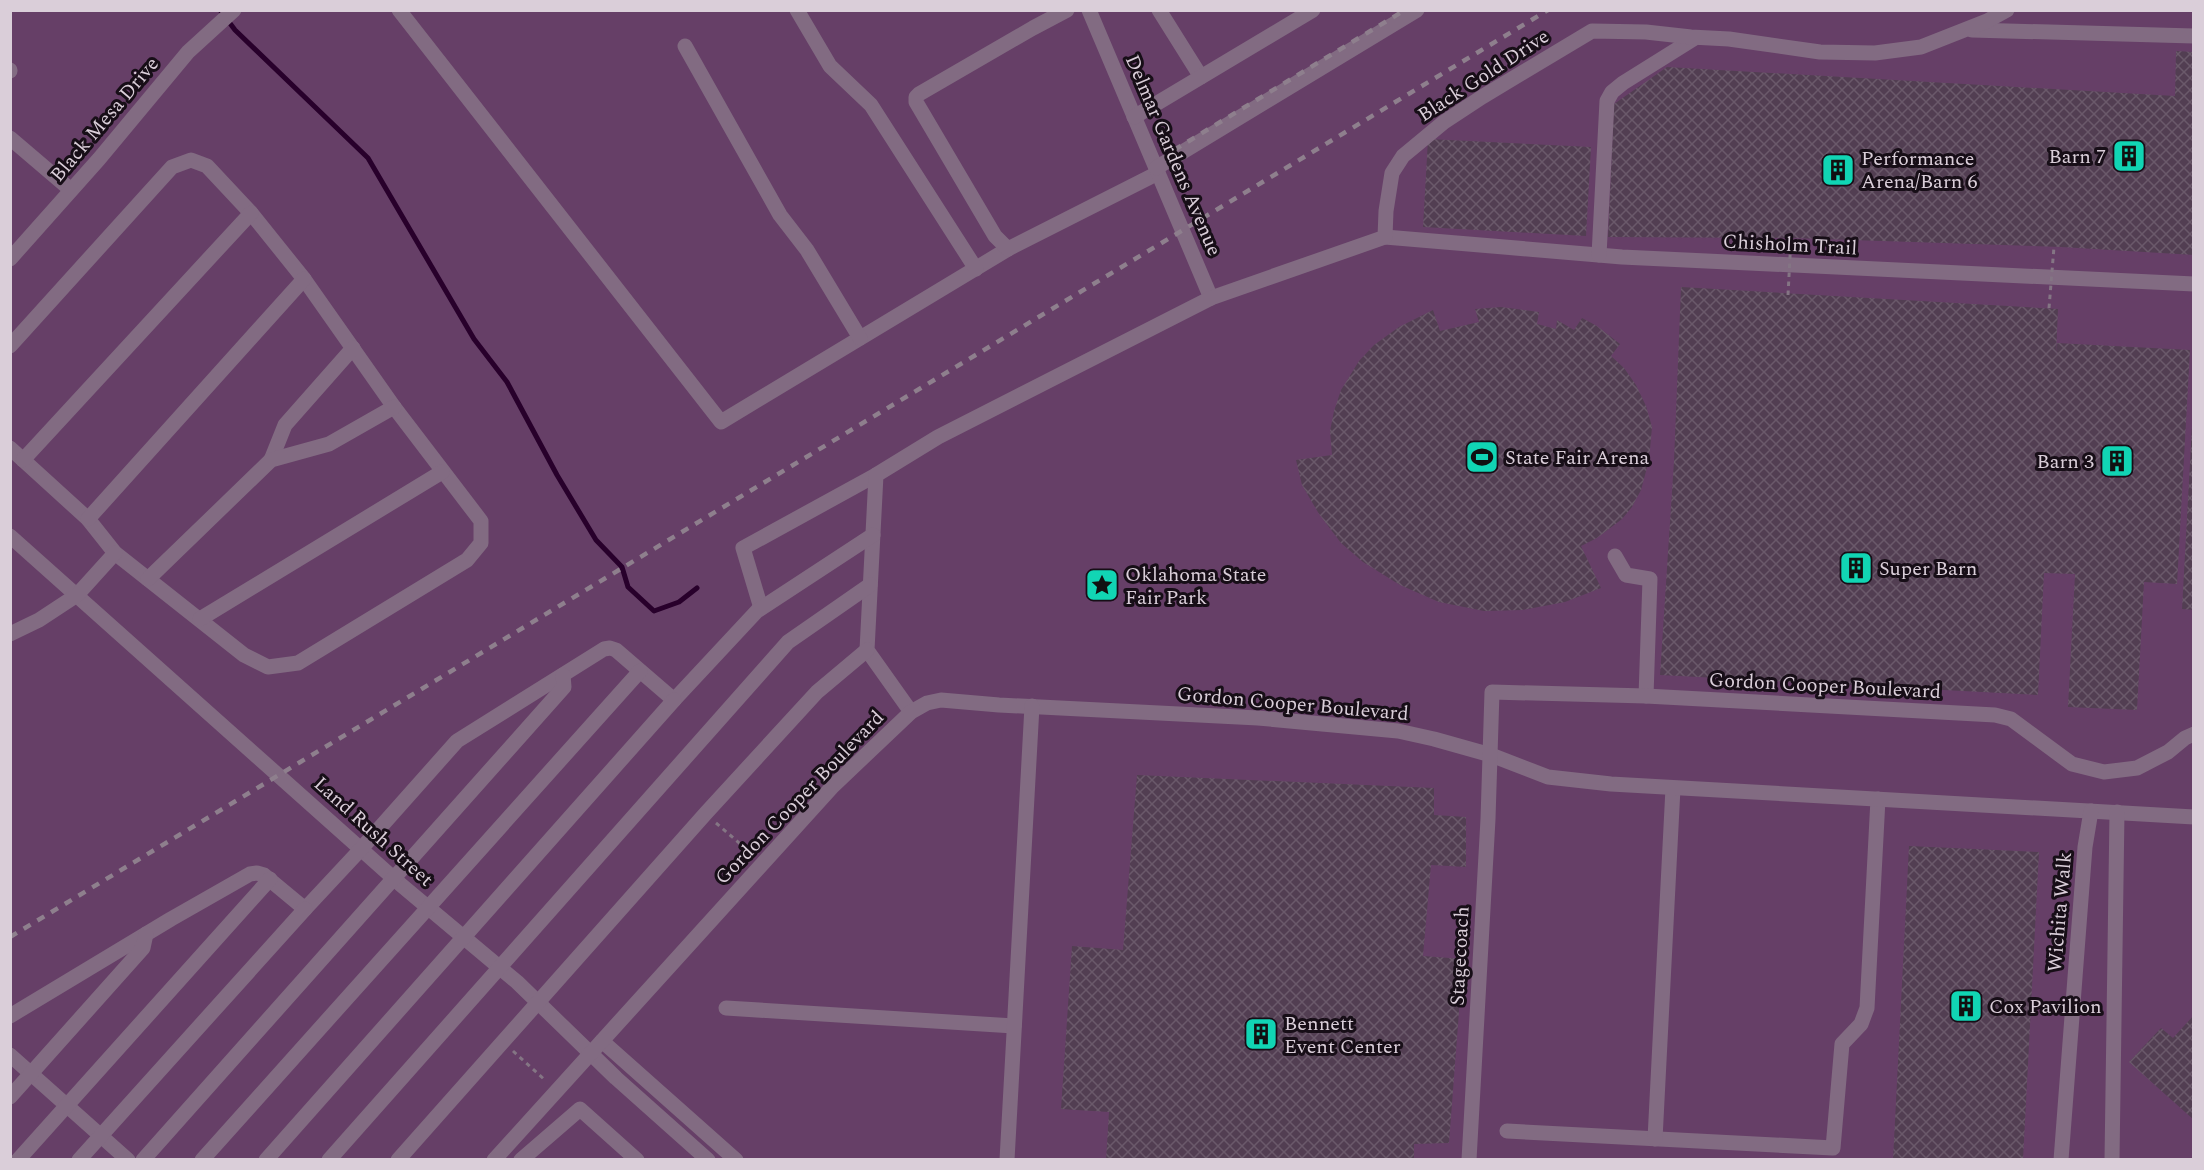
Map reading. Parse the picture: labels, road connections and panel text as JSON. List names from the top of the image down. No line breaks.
{"streets":{"street":["Black Gold Drive","Black Mesa Drive","Delmar Gardens Avenue","Chisholm Trail","Gordon Cooper Boulevard","Land Rush Street","Wichita Walk","Stagecoach"]},"crossings":[["Black Gold Drive","Chisholm Trail"],["Gordon Cooper Boulevard","Land Rush Street"],["Gordon Cooper Boulevard","Wichita Walk"],["Gordon Cooper Boulevard","Stagecoach"]],"places":{"building":["Barn 7","Performance Arena/Barn 6","Barn 3","Super Barn","Cox Pavilion","Bennett Event Center"],"sports":["State Fair Arena"],"place":["Oklahoma State Fair Park"]}}
